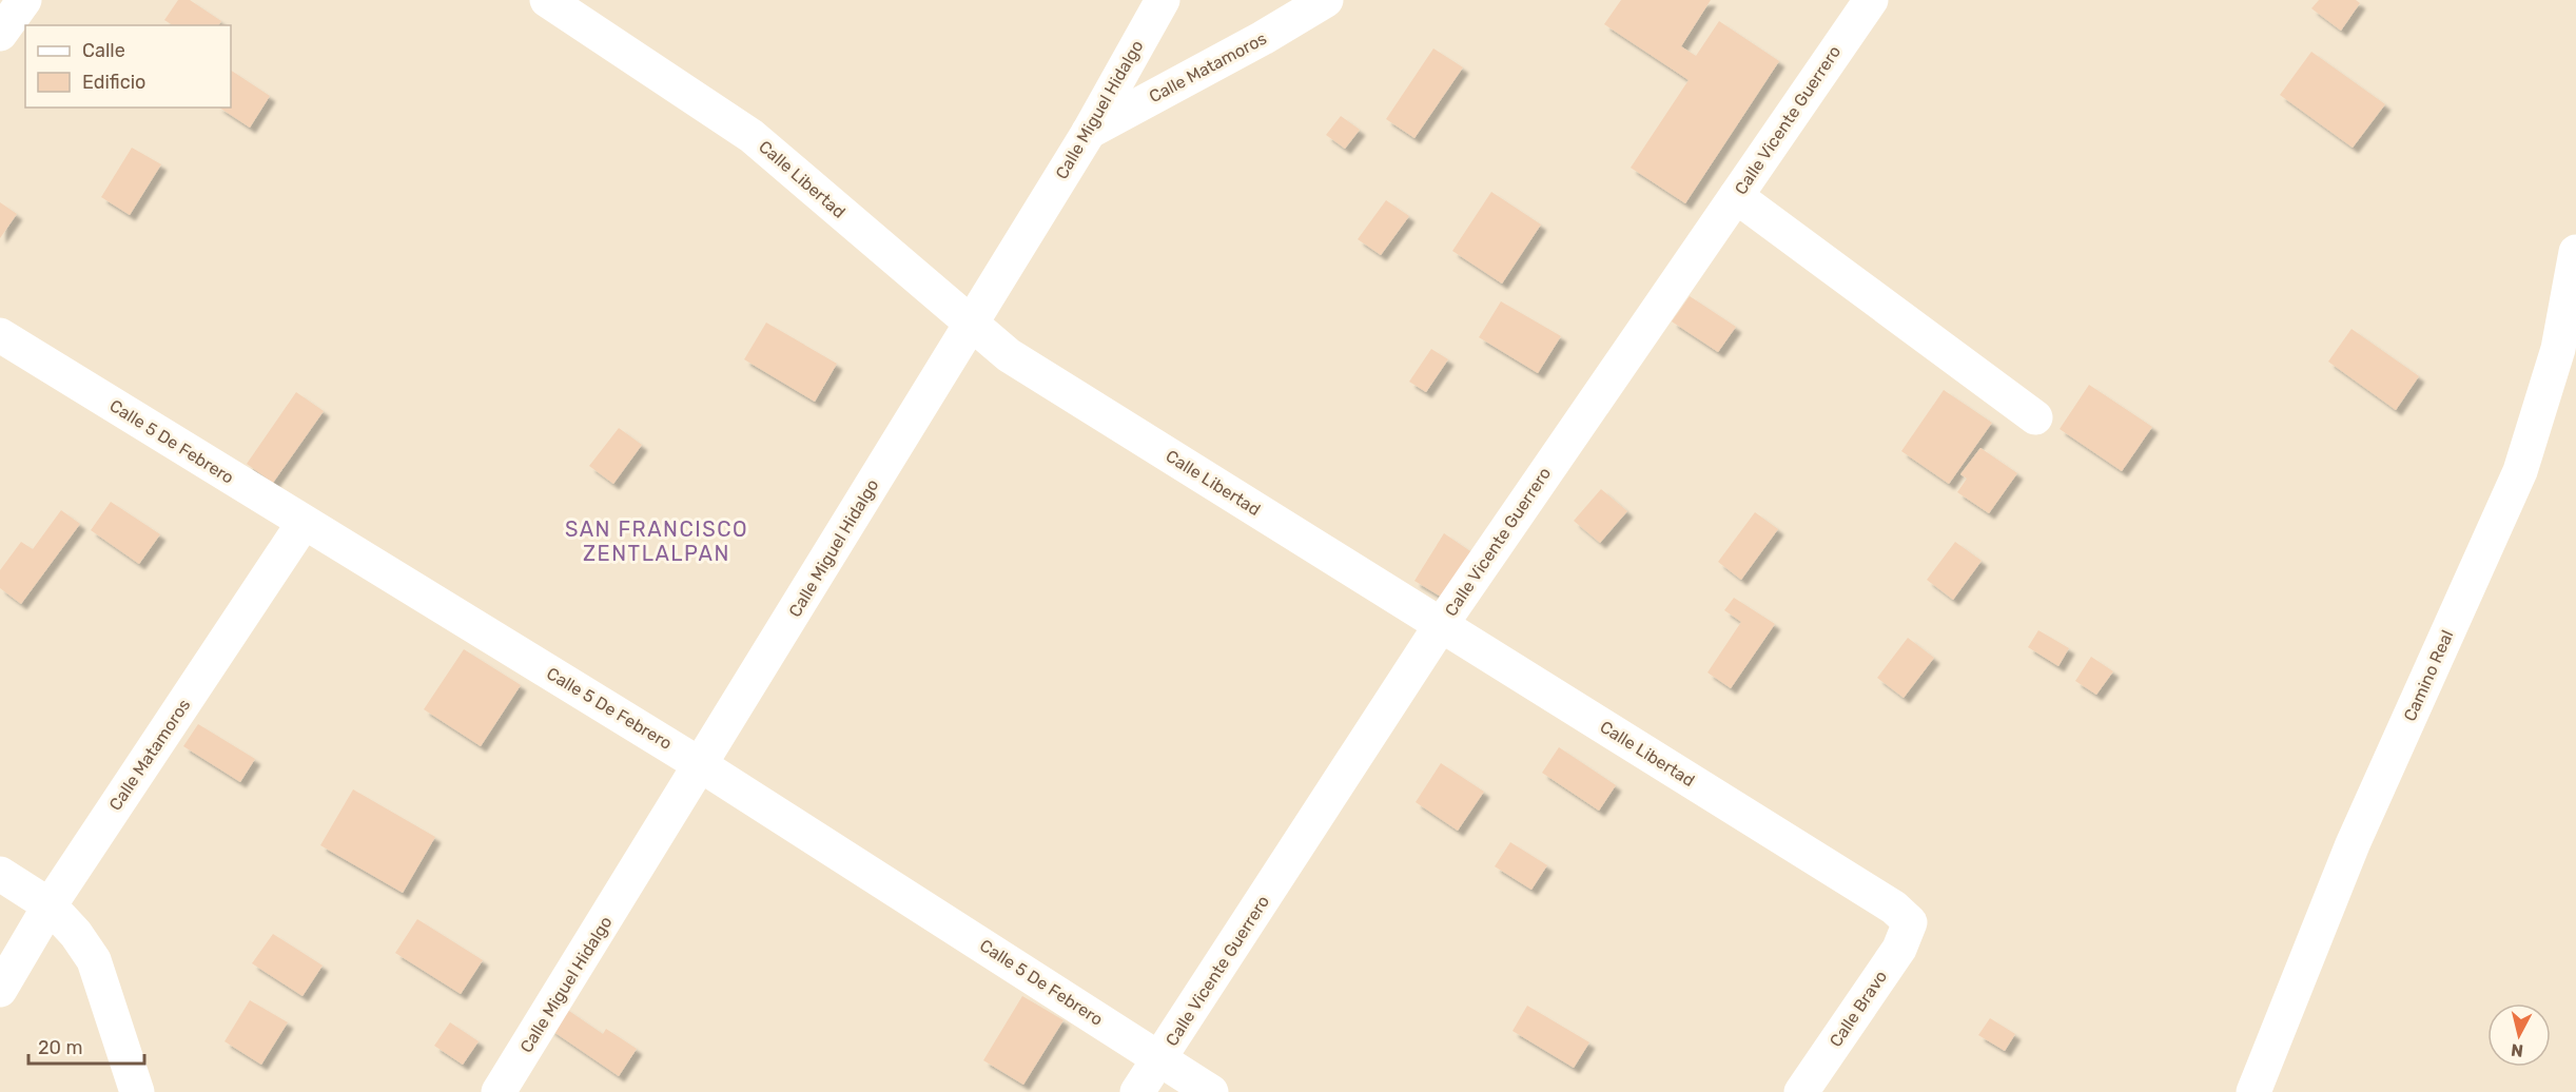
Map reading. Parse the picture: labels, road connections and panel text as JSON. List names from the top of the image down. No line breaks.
{"streets":{"street":["Calle Matamoros","Calle Miguel Hidalgo","Calle Vicente Guerrero","Calle Libertad","Calle 5 De Febrero","Camino Real","Calle Bravo"]},"crossings":[["Calle Matamoros","Calle Miguel Hidalgo"],["Calle Matamoros","Calle 5 De Febrero"],["Calle Miguel Hidalgo","Calle Libertad"],["Calle Miguel Hidalgo","Calle 5 De Febrero"],["Calle Vicente Guerrero","Calle Libertad"],["Calle Vicente Guerrero","Calle 5 De Febrero"],["Calle Libertad","Calle Bravo"]],"districts":["SAN FRANCISCO ZENTLALPAN"],"legend":["Calle","Edificio"],"scale_bar":"20 m","north":"bottom"}
